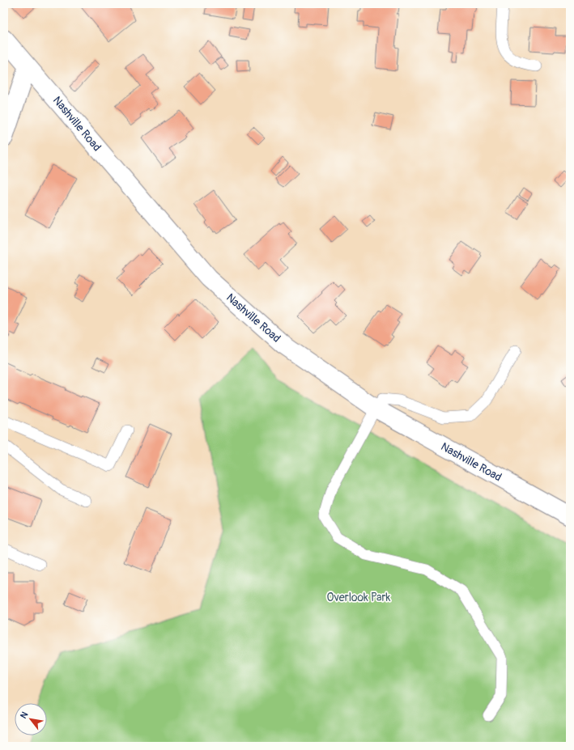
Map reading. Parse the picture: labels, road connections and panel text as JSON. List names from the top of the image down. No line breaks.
{"streets":{"street":["Nashville Road"]},"parks":["Overlook Park"],"north":"top left"}
